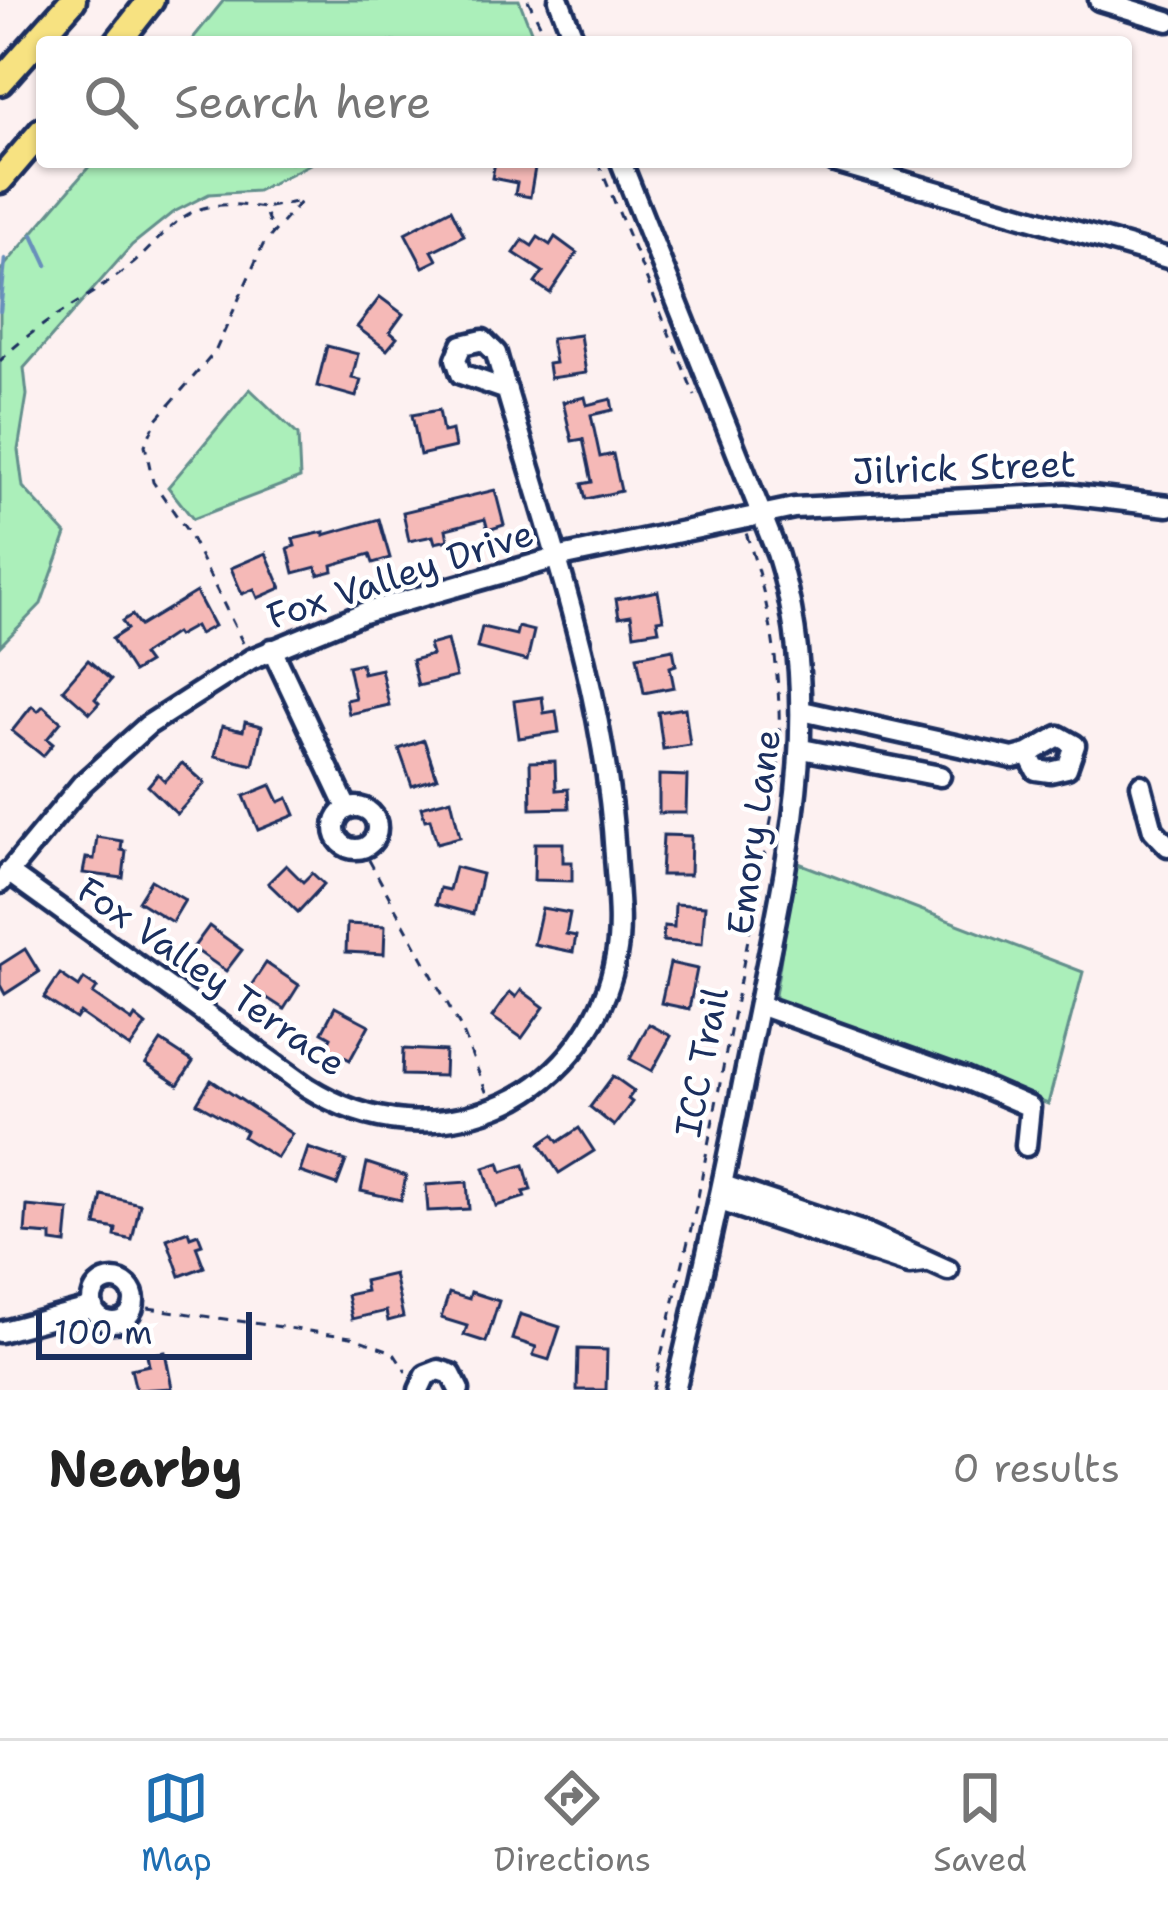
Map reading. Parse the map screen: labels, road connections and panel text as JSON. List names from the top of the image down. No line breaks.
{"streets":{"street":["Jilrick Street","Fox Valley Drive","Emory Lane","Fox Valley Terrace"],"path":["ICC Trail"]},"crossings":[["Jilrick Street","Fox Valley Drive"],["Jilrick Street","Emory Lane"],["Fox Valley Drive","Emory Lane"],["Fox Valley Drive","Fox Valley Terrace"]],"scale_bar":"100 m","page":{"search":"Search here","scale":"100 m","heading":["Nearby","0 results"],"nav":["Map","Directions","Saved"]}}
